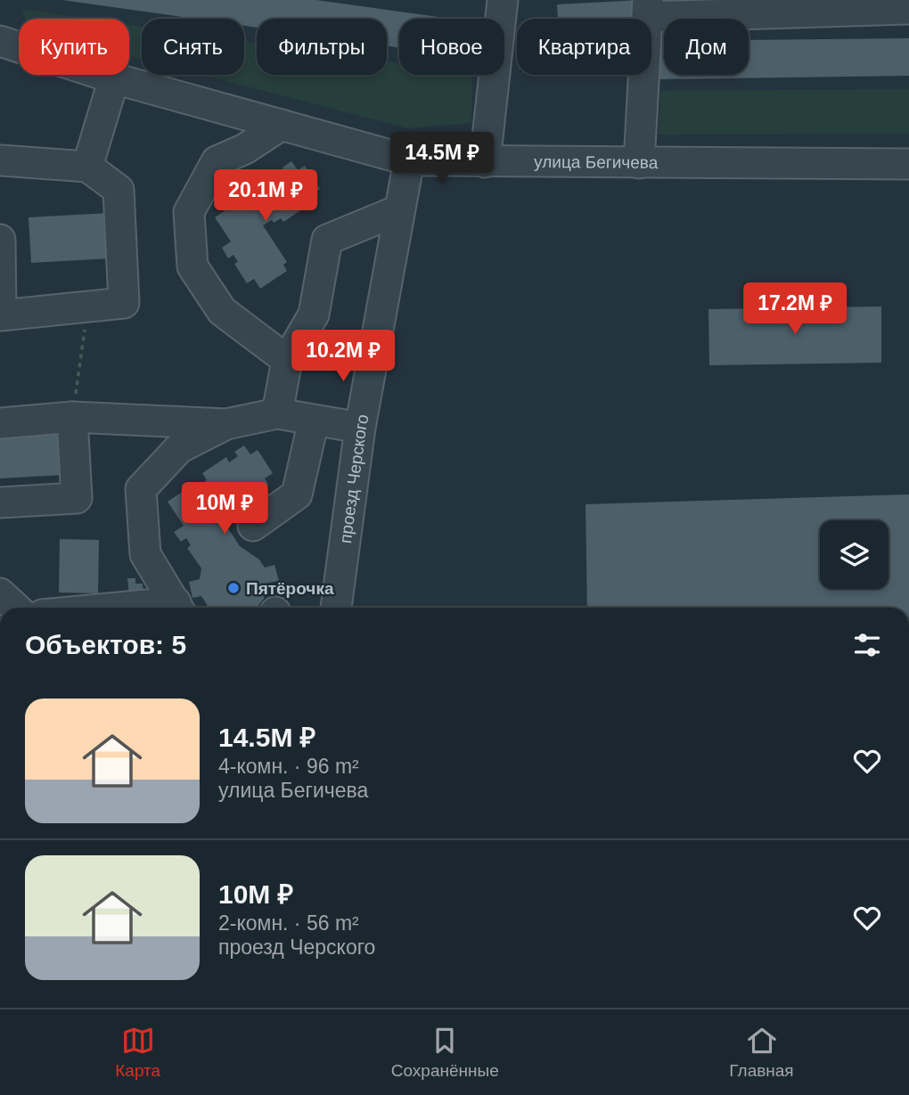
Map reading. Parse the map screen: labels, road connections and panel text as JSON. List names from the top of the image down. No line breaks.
{"streets":{"street":["улица Бегичева","проезд Черского"]},"crossings":[["улица Бегичева","проезд Черского"]],"places":["Пятёрочка"],"page":{"chip":["Купить","Снять","Фильтры","Новое","Квартира","Дом"],"price":["14.5M ₽","20.1M ₽","17.2M ₽","10.2M ₽","10M ₽"],"heading":"Объектов: 5","list":[{"name":"14.5M ₽","note":"4-комн. · 96 m² · улица Бегичева"},{"name":"10M ₽","note":"2-комн. · 56 m² · проезд Черского"}],"tabs":["Карта","Сохранённые","Главная"]}}
